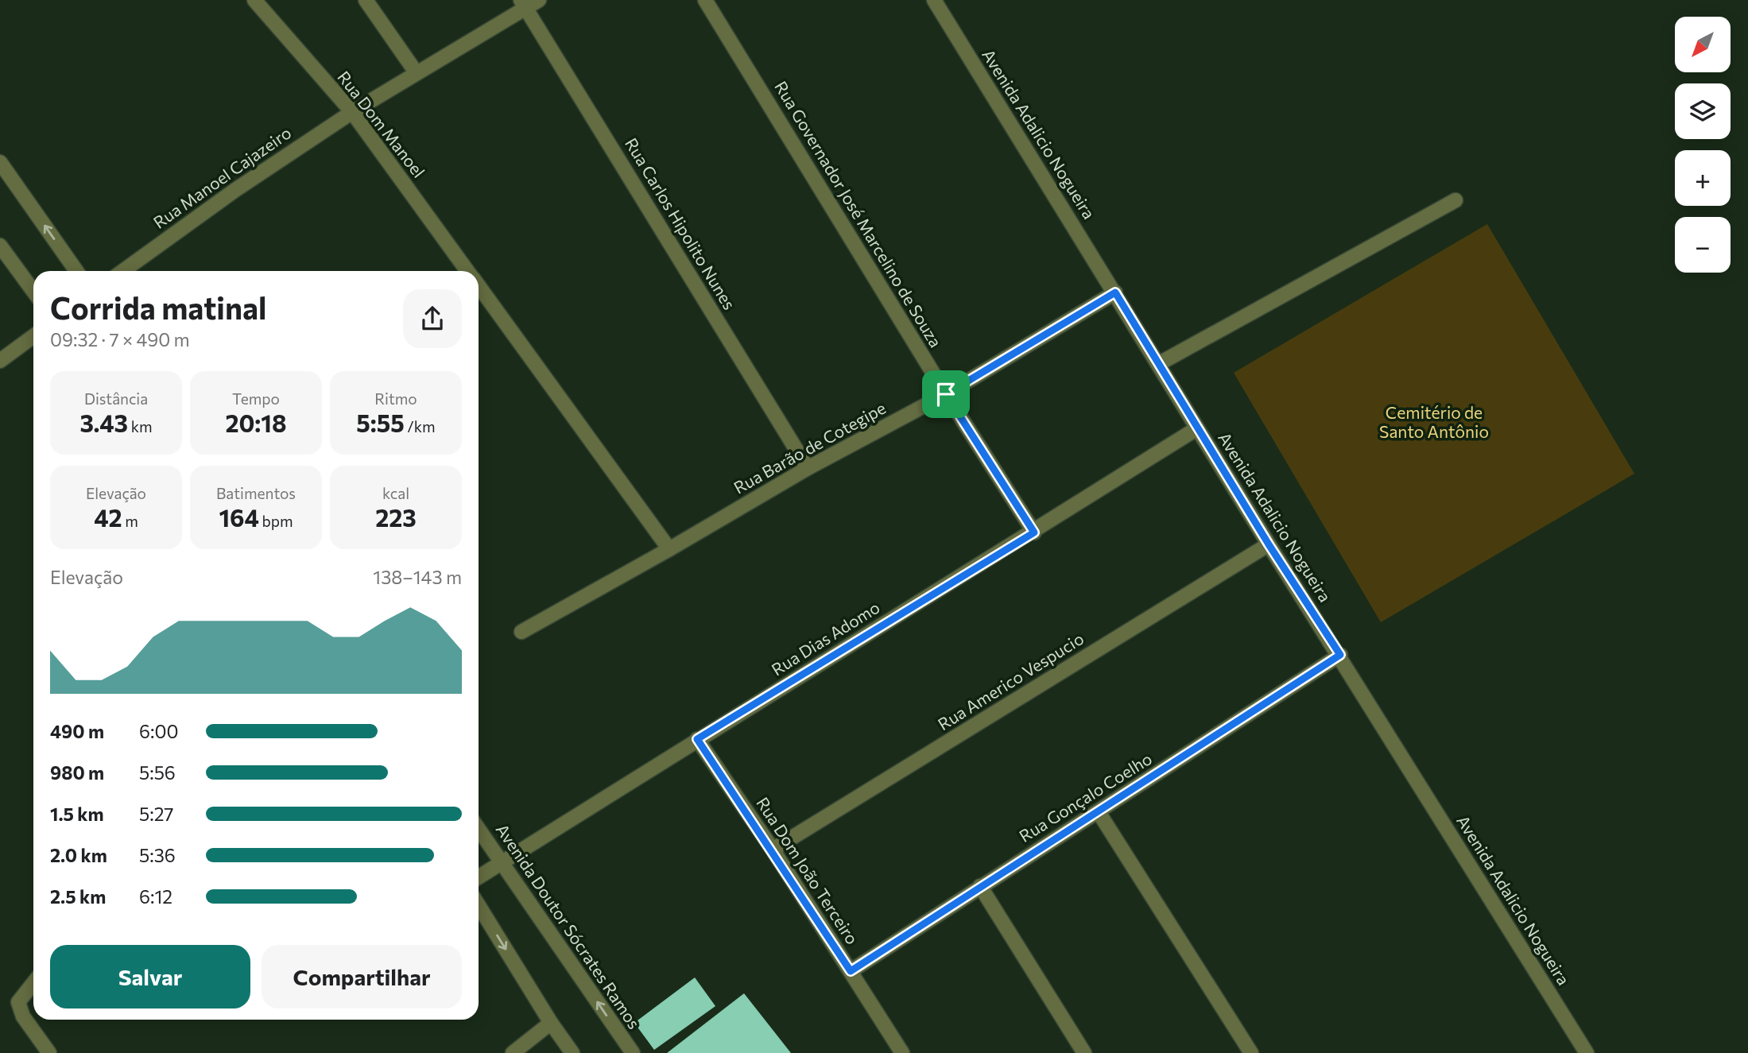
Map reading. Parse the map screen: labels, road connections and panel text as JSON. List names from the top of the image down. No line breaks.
{"streets":{"street":["Rua Dom Manoel","Avenida Adalicio Nogueira","Rua Manoel Cajazeiro","Rua Governador José Marcelino de Souza","Rua Carlos Hipolito Nunes","Rua Barão de Cotegipe","Rua Dias Adomo","Rua Americo Vespucio","Rua Gonçalo Coelho","Rua Dom João Terceiro","Avenida Doutor Sócrates Ramos"]},"crossings":[["Rua Dom Manoel","Rua Manoel Cajazeiro"],["Rua Dom Manoel","Rua Barão de Cotegipe"],["Avenida Adalicio Nogueira","Rua Barão de Cotegipe"],["Avenida Adalicio Nogueira","Rua Dias Adomo"],["Avenida Adalicio Nogueira","Rua Americo Vespucio"],["Avenida Adalicio Nogueira","Rua Gonçalo Coelho"],["Rua Manoel Cajazeiro","Rua Carlos Hipolito Nunes"],["Rua Governador José Marcelino de Souza","Rua Barão de Cotegipe"],["Rua Governador José Marcelino de Souza","Rua Dias Adomo"],["Rua Carlos Hipolito Nunes","Rua Barão de Cotegipe"],["Rua Dias Adomo","Rua Dom João Terceiro"],["Rua Dias Adomo","Avenida Doutor Sócrates Ramos"],["Rua Americo Vespucio","Rua Dom João Terceiro"],["Rua Gonçalo Coelho","Rua Dom João Terceiro"]],"parks":["Cemitério de Santo Antônio"],"north":"bottom left","page":{"map_buttons":["+","−"],"heading":["Corrida matinal","09:32 · 7 × 490 m"],"stats":[["Distância","3.43 km"],["Tempo","20:18"],["Ritmo","5:55 /km"],["Elevação","42 m"],["Batimentos","164 bpm"],["kcal","223"]],"chart":["Elevação","138–143 m"],"list":[{"name":"490 m","note":"6:00"},{"name":"980 m","note":"5:56"},{"name":"1.5 km","note":"5:27"},{"name":"2.0 km","note":"5:36"},{"name":"2.5 km","note":"6:12"}],"buttons":["Salvar","Compartilhar"]}}
